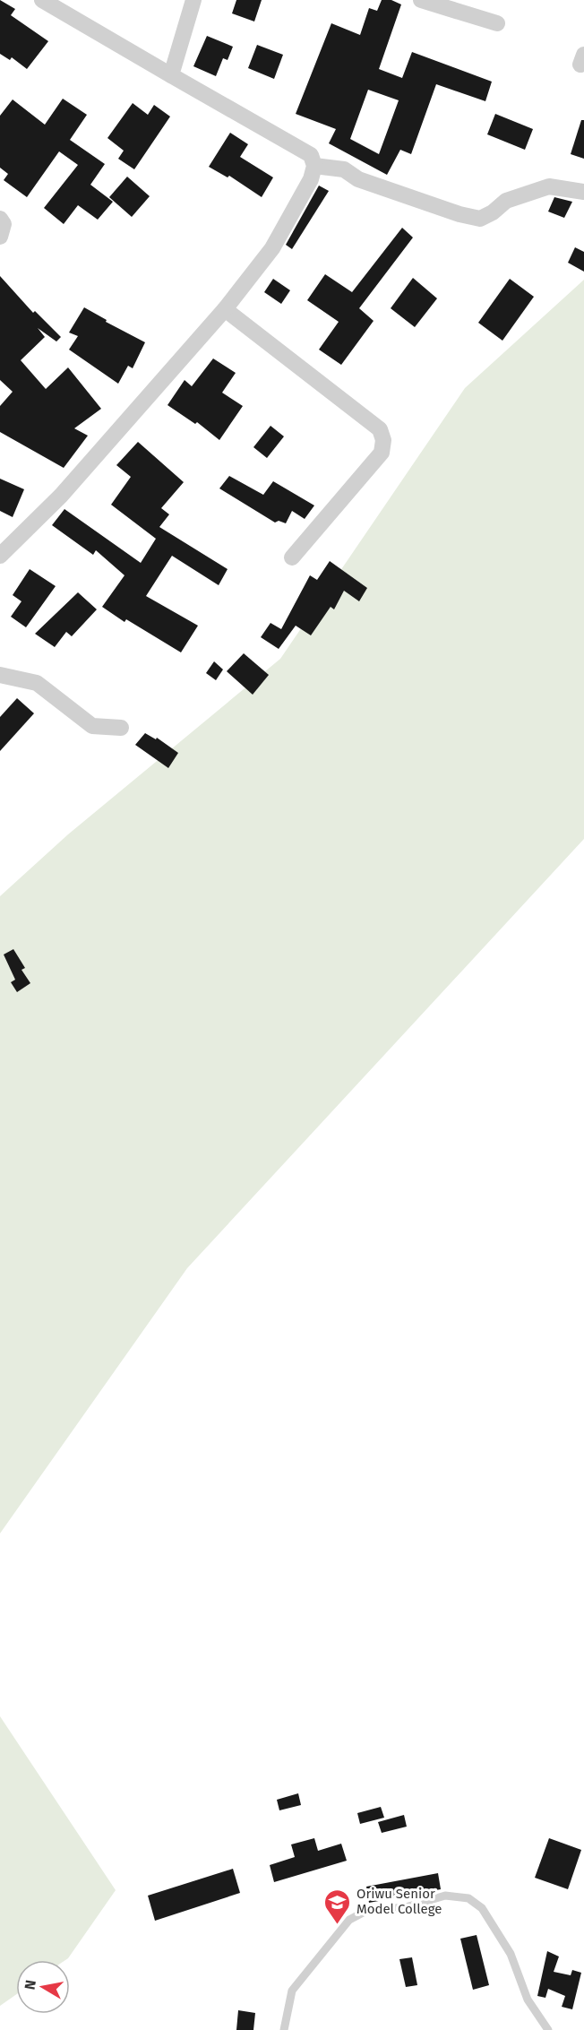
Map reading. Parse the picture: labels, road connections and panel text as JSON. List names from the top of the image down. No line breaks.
{"places":{"school or university":["Oriwu Senior Model College"]},"north":"left"}
